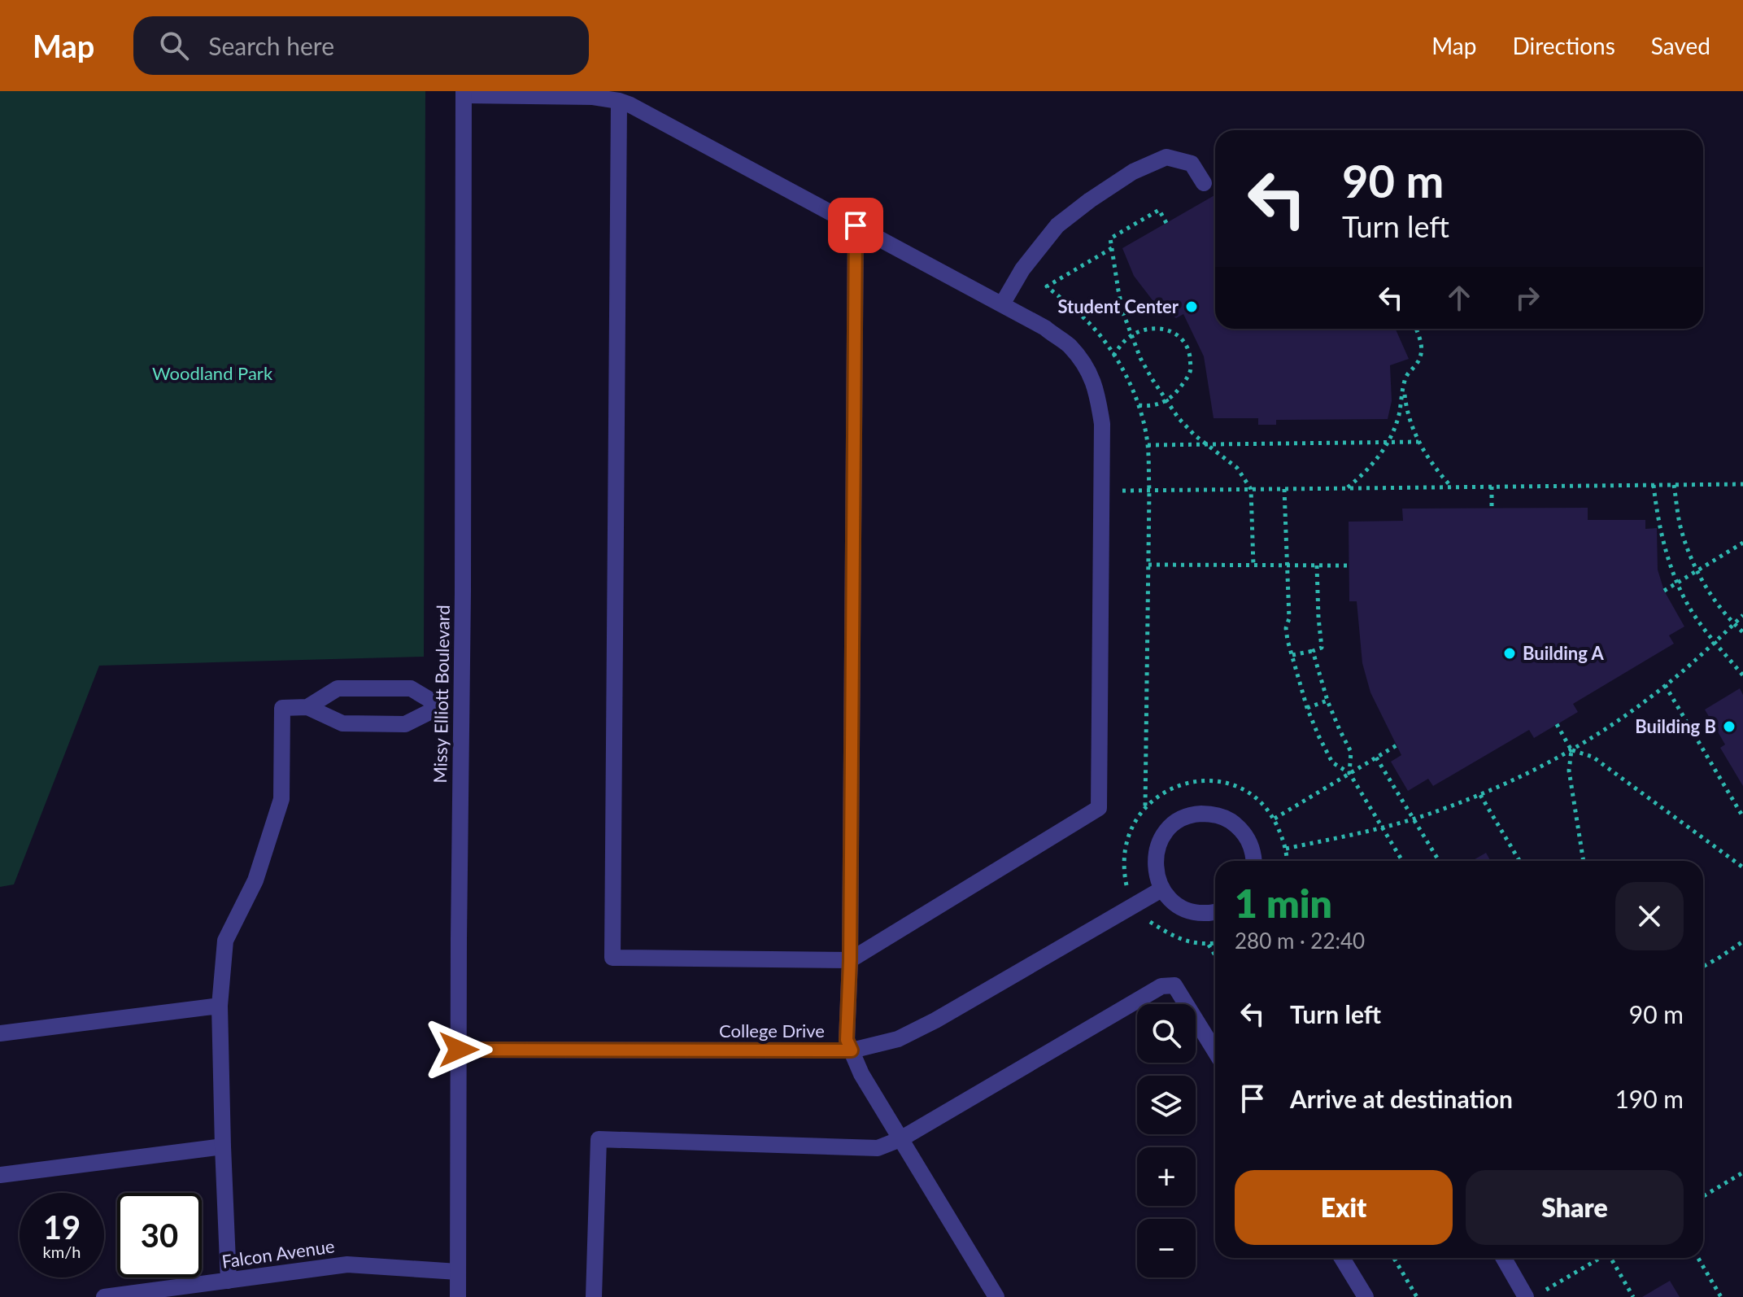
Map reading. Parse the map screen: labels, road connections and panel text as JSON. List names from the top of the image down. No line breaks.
{"streets":{"street":["Missy Elliott Boulevard","College Drive","Falcon Avenue"]},"crossings":[["Missy Elliott Boulevard","College Drive"],["Missy Elliott Boulevard","Falcon Avenue"]],"parks":["Woodland Park"],"places":["Student Center","Building A","Building B"],"page":{"header":"Map","search":"Search here","nav":["Map","Directions","Saved"],"turn":["90 m","Turn left"],"heading":["1 min","280 m · 22:40"],"list":[{"name":"Turn left","value":"90 m"},{"name":"Arrive at destination","value":"190 m"}],"map_buttons":["+","−"],"buttons":["Exit","Share"],"speed":"19 km/h","limit":"30"}}
